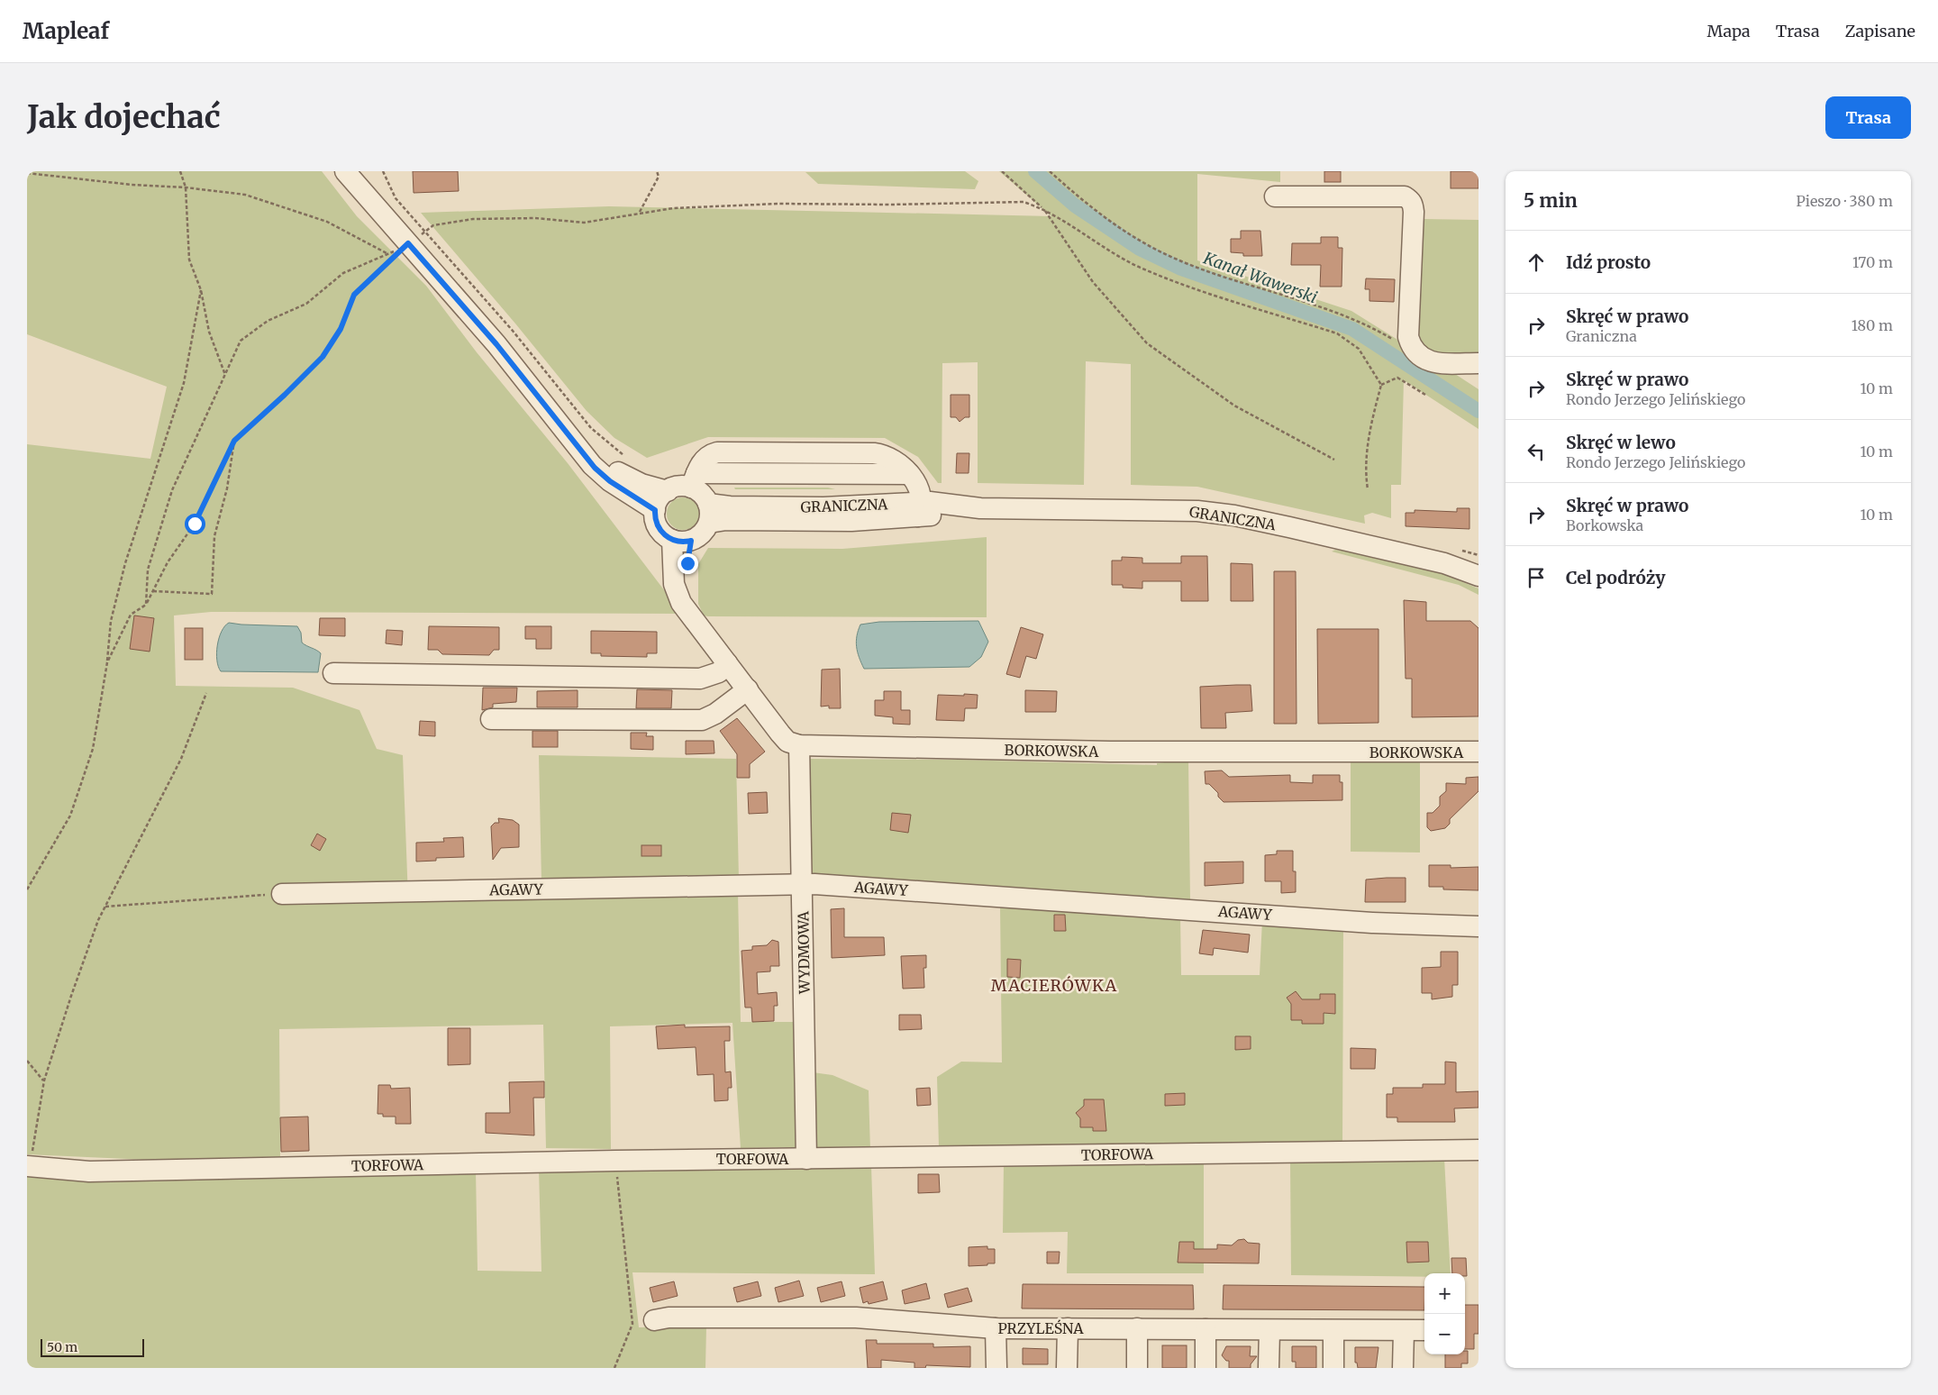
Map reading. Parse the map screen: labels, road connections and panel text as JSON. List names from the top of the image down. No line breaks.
{"streets":{"street":["GRANICZNA","BORKOWSKA","AGAWY","WYDMOWA","TORFOWA","PRZYLEŚNA"]},"crossings":[["BORKOWSKA","WYDMOWA"],["AGAWY","WYDMOWA"],["WYDMOWA","TORFOWA"]],"districts":["MACIERÓWKA"],"water":["Kanał Wawerski"],"scale_bar":"50 m","page":{"header":"Mapleaf","nav":["Mapa","Trasa","Zapisane"],"buttons":"Trasa","title":"Jak dojechać","heading":["5 min","Pieszo · 380 m"],"list":[["Idź prosto","170 m"],["Skręć w prawo","Graniczna","180 m"],["Skręć w prawo","Rondo Jerzego Jelińskiego","10 m"],["Skręć w lewo","Rondo Jerzego Jelińskiego","10 m"],["Skręć w prawo","Borkowska","10 m"],"Cel podróży"],"map_buttons":["+","−"],"scale":"50 m"}}
